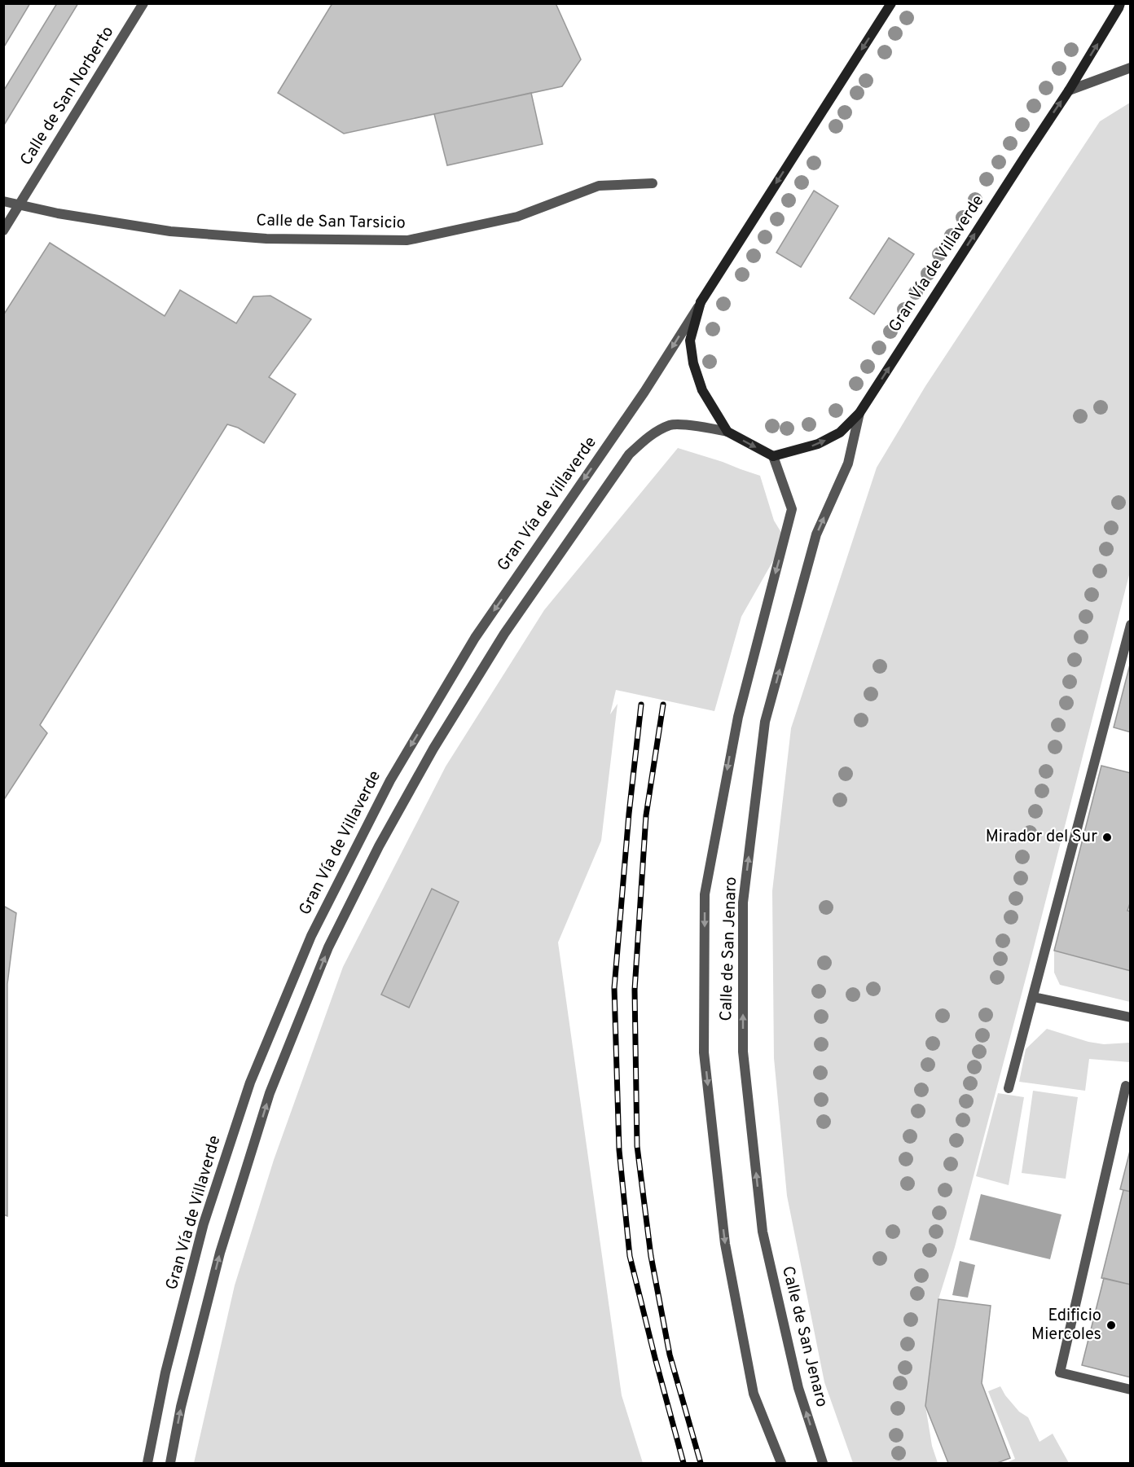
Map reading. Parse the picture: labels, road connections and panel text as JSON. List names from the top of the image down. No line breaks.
{"streets":{"main road":["Gran Vía de Villaverde"],"street":["Calle de San Norberto","Calle de San Tarsicio","Calle de San Jenaro"]},"crossings":[["Calle de San Norberto","Calle de San Tarsicio"],["Gran Vía de Villaverde","Calle de San Jenaro"]],"places":["Mirador del Sur","Edificio Miercoles"]}
